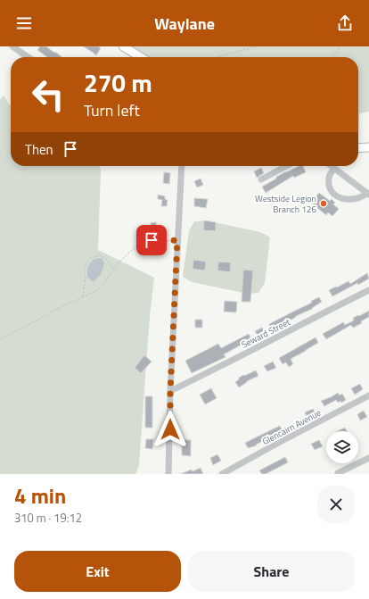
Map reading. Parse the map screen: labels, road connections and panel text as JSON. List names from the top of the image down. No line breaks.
{"streets":{"street":["Seward Street","Glencairn Avenue"]},"places":["Westside Legion Branch 126"],"page":{"header":"Waylane","turn":["270 m","Turn left"],"then":"Then","heading":["4 min","310 m · 19:12"],"buttons":["Exit","Share"]}}
